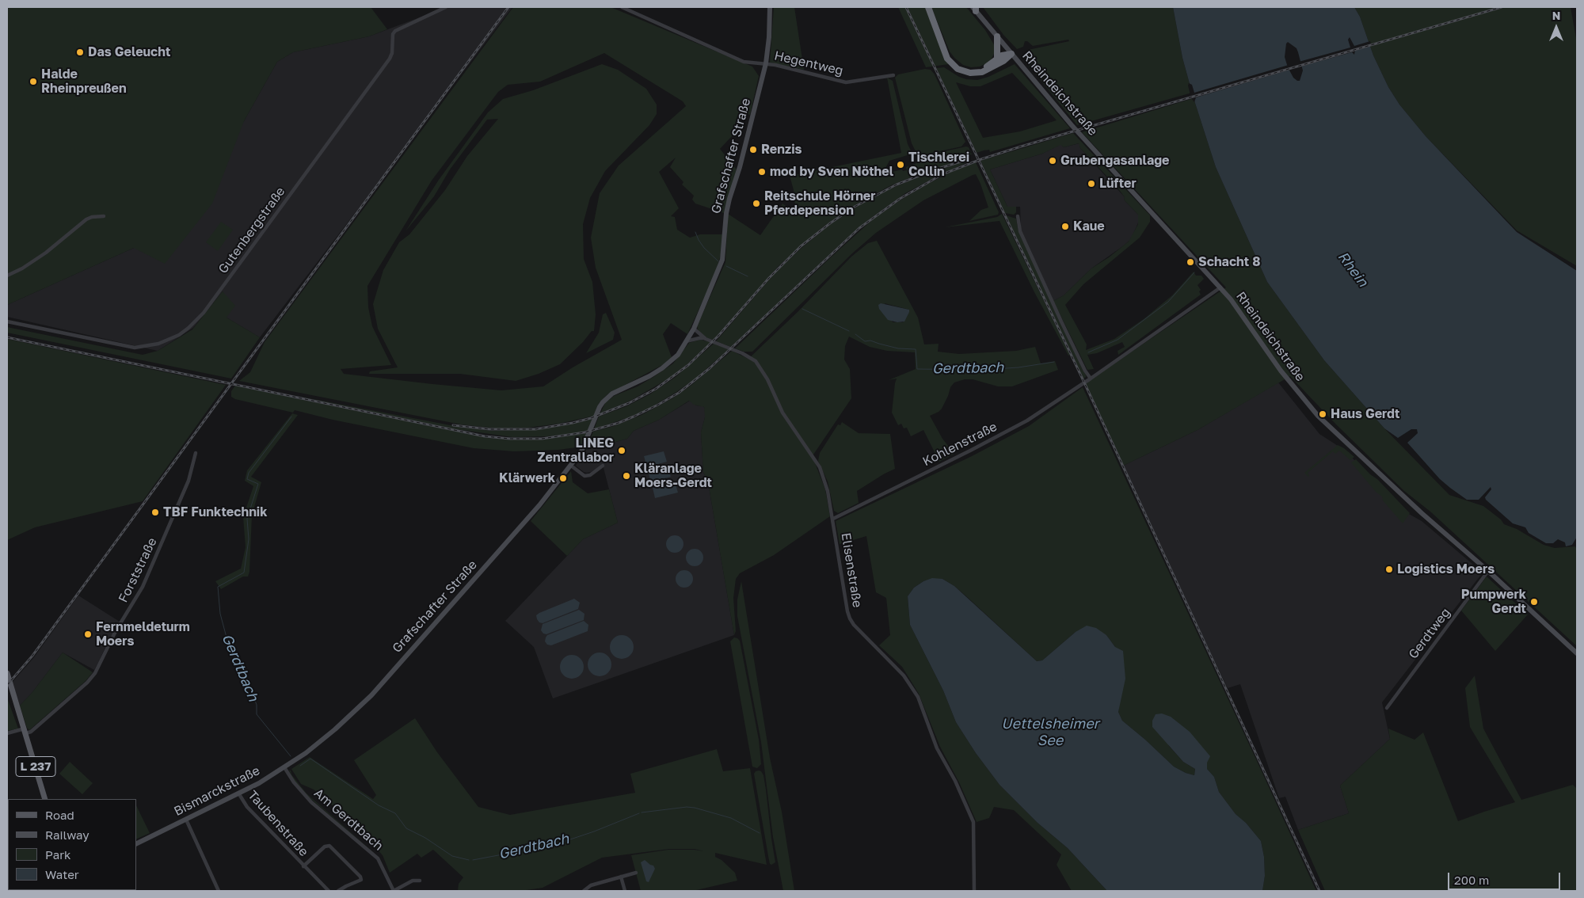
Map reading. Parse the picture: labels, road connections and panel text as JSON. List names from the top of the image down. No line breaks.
{"streets":{"main road":["Rheindeichstraße","Grafschafter Straße","L 237","Bismarckstraße"],"street":["Hegentweg","Gutenbergstraße","Kohlenstraße","Forststraße","Elisenstraße","Gerdtweg","Am Gerdtbach","Taubenstraße"]},"crossings":[["Hegentweg","Grafschafter Straße"],["Rheindeichstraße","Kohlenstraße"],["Rheindeichstraße","Gerdtweg"],["Grafschafter Straße","Elisenstraße"],["Grafschafter Straße","Bismarckstraße"],["Kohlenstraße","Elisenstraße"],["Forststraße","L 237"],["Bismarckstraße","Am Gerdtbach"],["Bismarckstraße","Taubenstraße"]],"water":["Rhein","Gerdtbach","Uettelsheimer See"],"places":["Das Geleucht","Halde Rheinpreußen","Renzis","Grubengasanlage","Tischlerei Collin","mod by Sven Nöthel","Lüfter","Reitschule Hörner Pferdepension","Kaue","Schacht 8","Haus Gerdt","LINEG Zentrallabor","Kläranlage Moers-Gerdt","Klärwerk","TBF Funktechnik","Logistics Moers","Pumpwerk Gerdt","Fernmeldeturm Moers"],"legend":["Road","Railway","Park","Water"],"scale_bar":"200 m","north":"top"}
